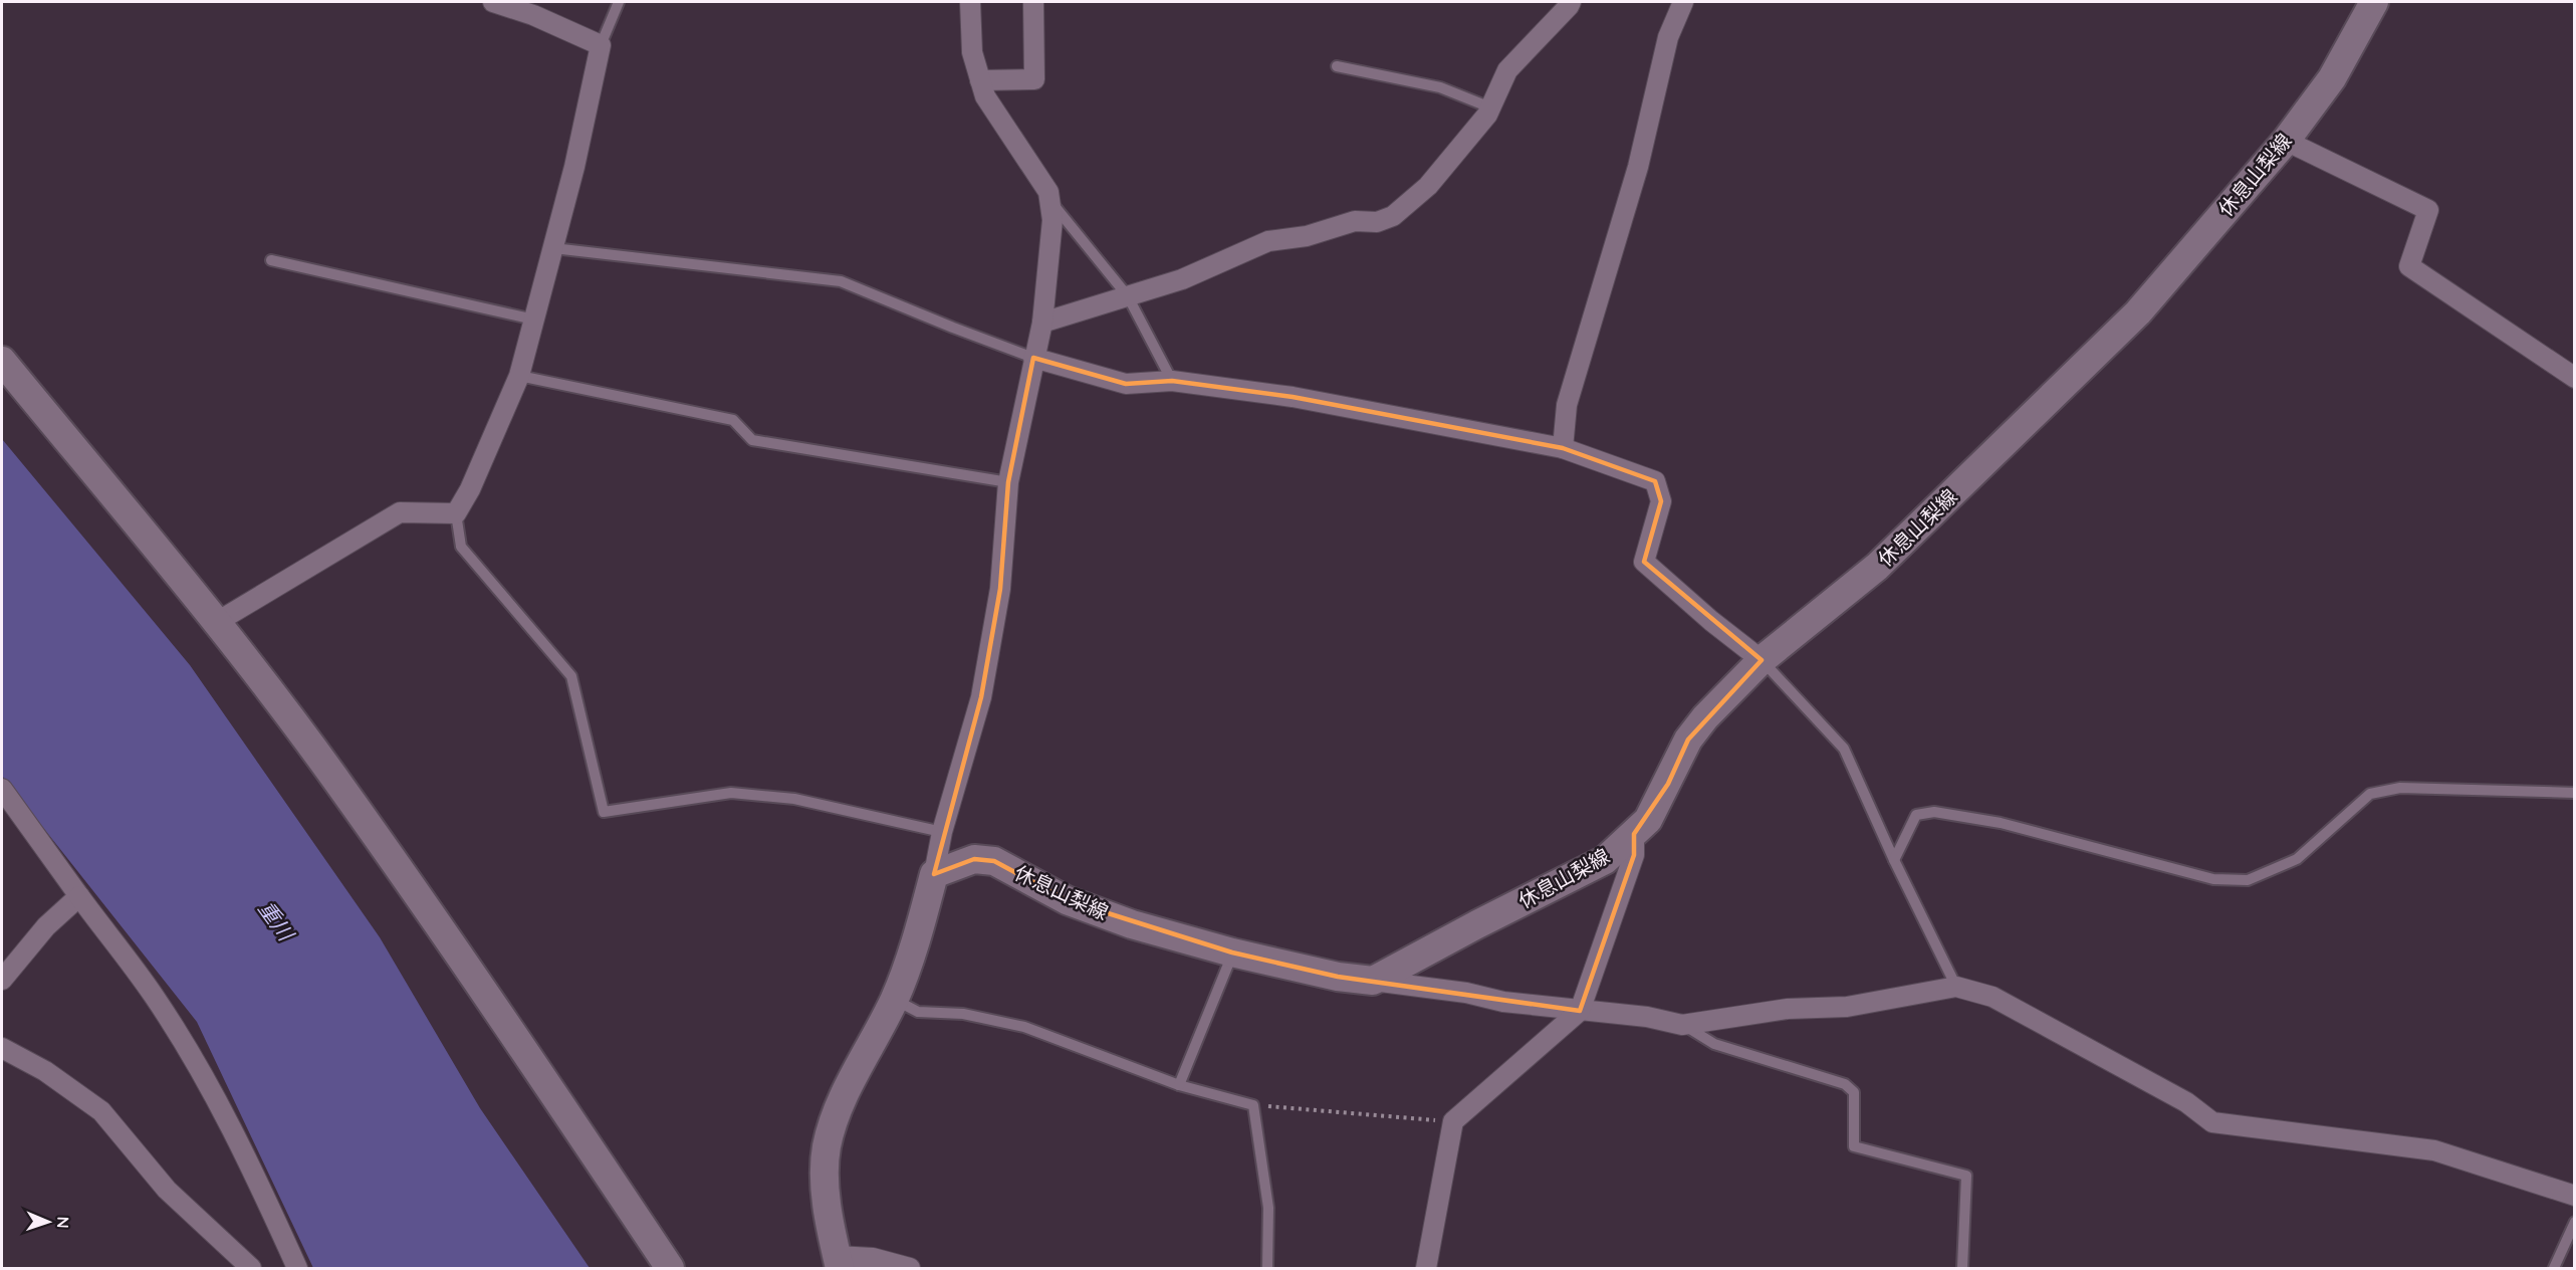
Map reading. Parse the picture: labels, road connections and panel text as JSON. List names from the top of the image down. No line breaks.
{"streets":{"main road":["休息山梨線"]},"water":["重川"],"north":"right"}
